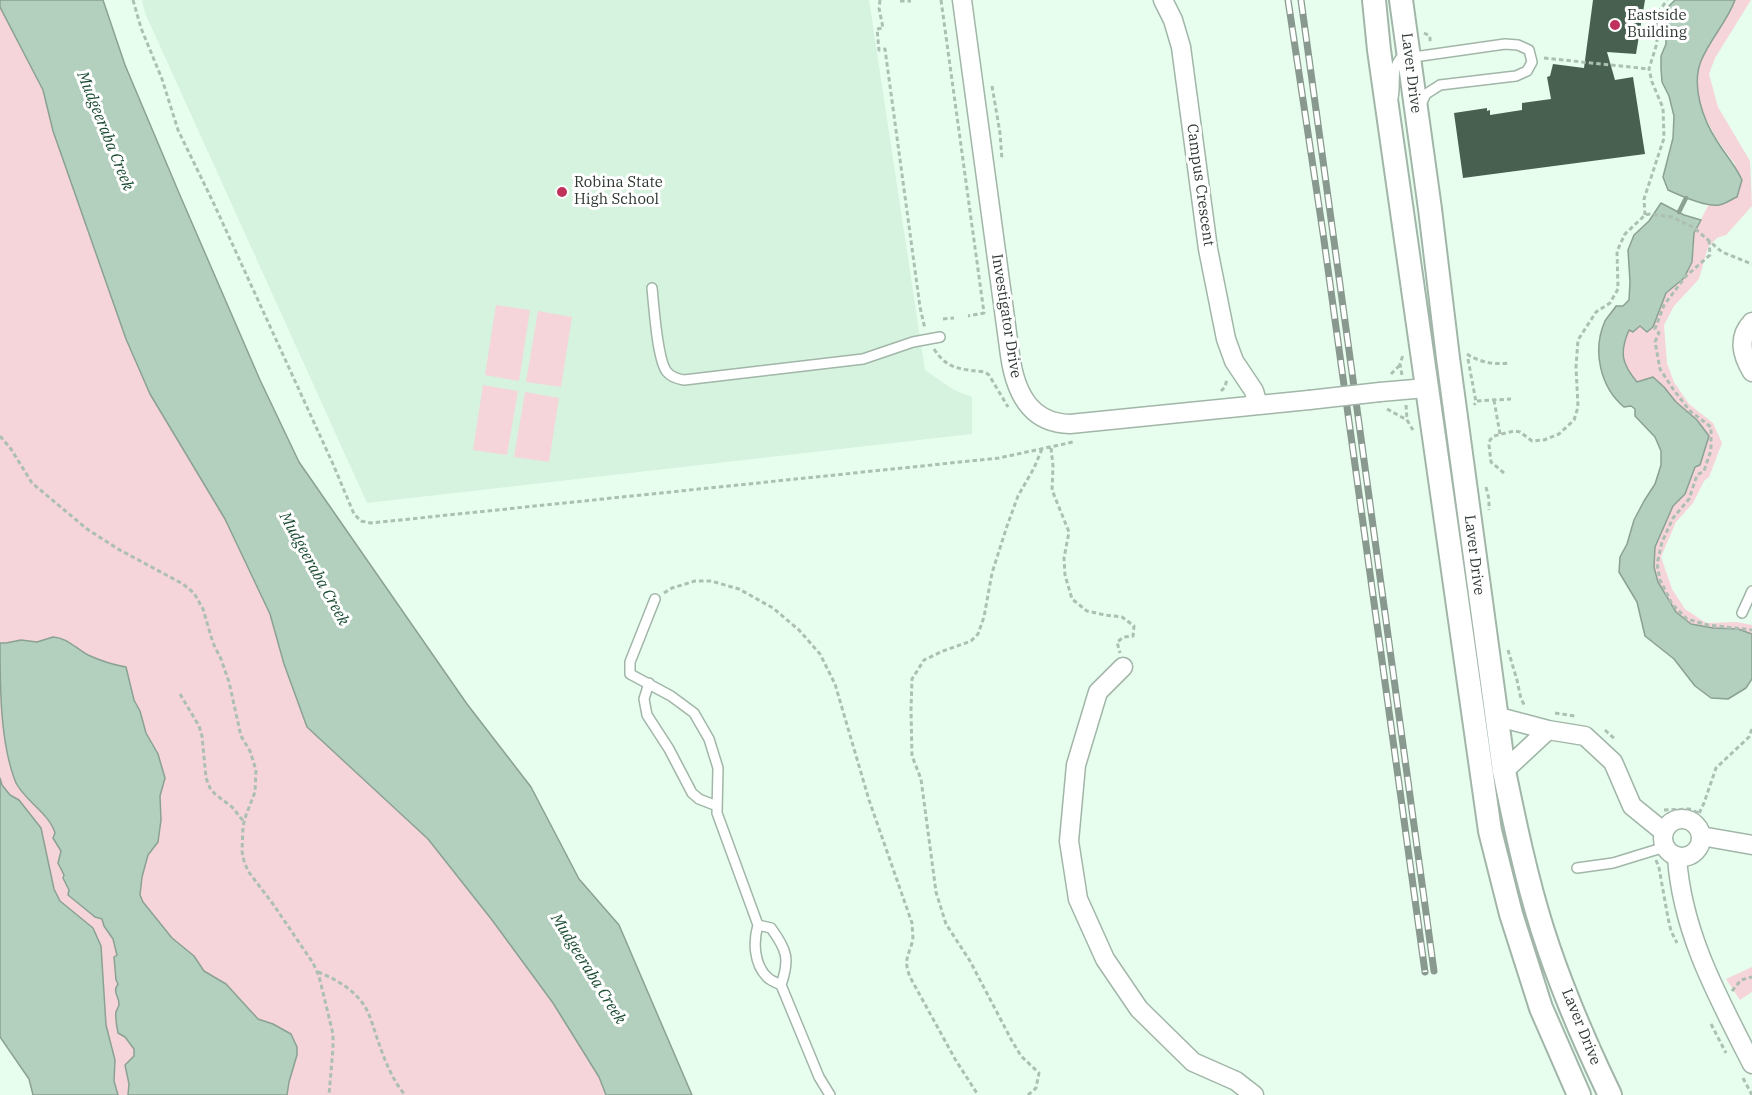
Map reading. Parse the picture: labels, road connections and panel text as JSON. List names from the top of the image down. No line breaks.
{"streets":{"street":["Laver Drive","Campus Crescent","Investigator Drive"]},"crossings":[["Laver Drive","Investigator Drive"],["Campus Crescent","Investigator Drive"]],"water":["Mudgeeraba Creek"],"places":["Eastside Building","Robina State High School"]}
